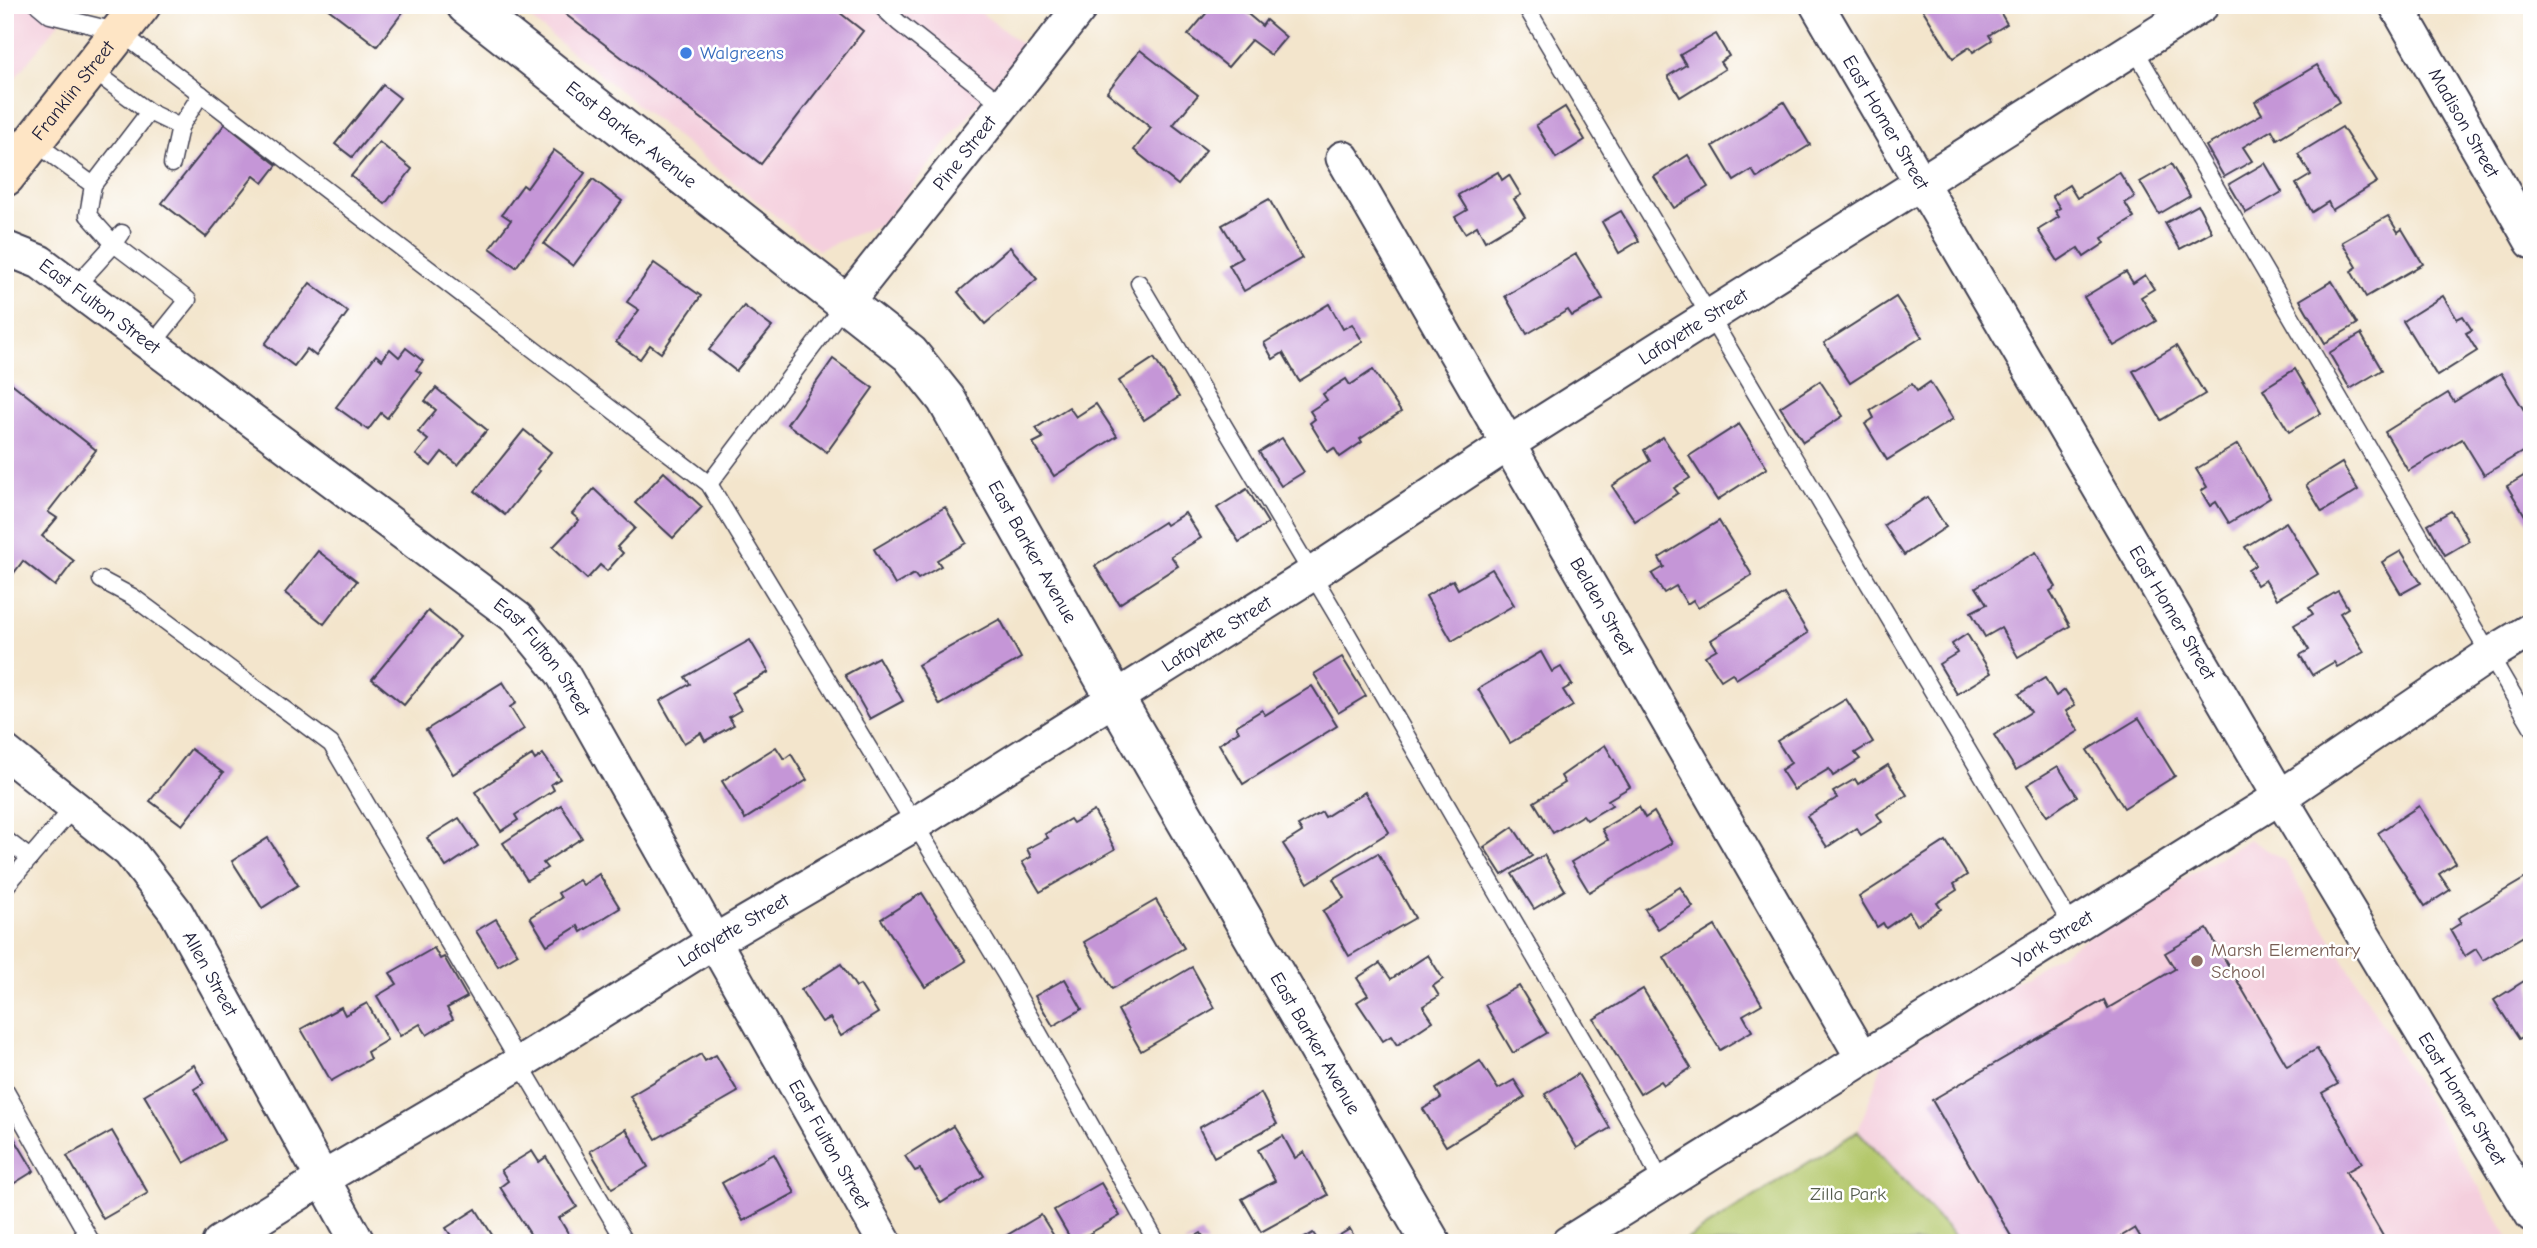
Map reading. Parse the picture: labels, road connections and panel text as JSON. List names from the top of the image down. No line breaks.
{"streets":{"main road":["Franklin Street"],"street":["East Homer Street","Madison Street","East Barker Avenue","Pine Street","East Fulton Street","Lafayette Street","Belden Street","York Street","Allen Street"]},"crossings":[["East Homer Street","Lafayette Street"],["East Homer Street","York Street"],["East Barker Avenue","Pine Street"],["East Barker Avenue","Lafayette Street"],["East Fulton Street","Lafayette Street"],["Lafayette Street","Belden Street"],["Lafayette Street","Allen Street"],["Belden Street","York Street"]],"parks":["Zilla Park"],"places":["Walgreens","Marsh Elementary School"]}
